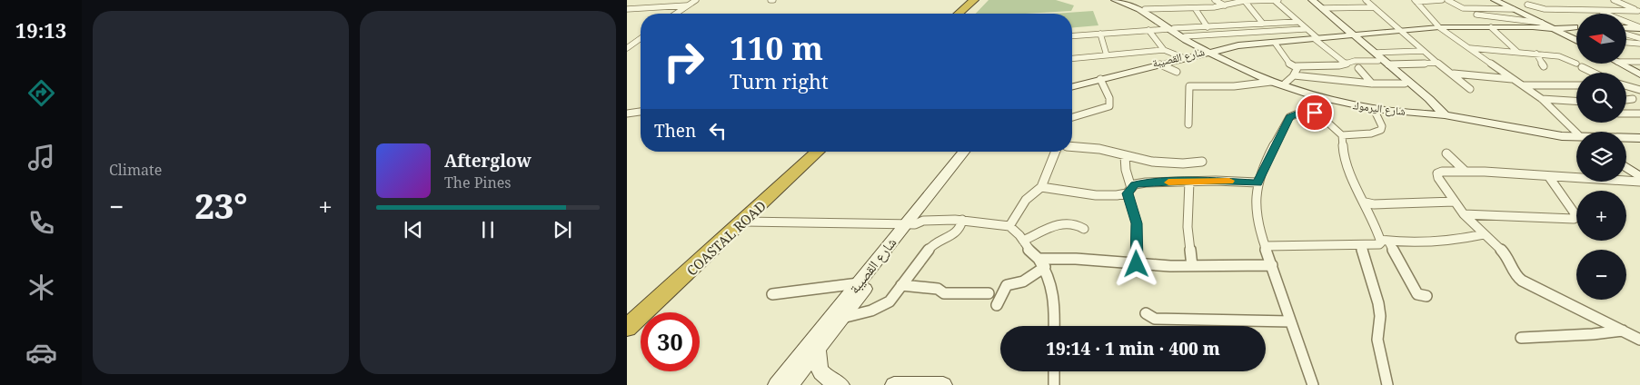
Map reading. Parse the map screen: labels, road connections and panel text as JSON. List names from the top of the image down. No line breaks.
{"streets":{"highway":["COASTAL ROAD"],"street":["شارع القصيبة","شارع اليرموك"]},"crossings":[["شارع القصيبة","شارع اليرموك"]],"north":"left","page":{"tabs":"19:13","tile":"Climate","map_buttons":["+","−"],"turn":["110 m","Turn right"],"then":"Then","song":["Afterglow","The Pines"],"heat":["−","23°","+"],"limit":"30","trip":"19:14 · 1 min · 400 m"}}
